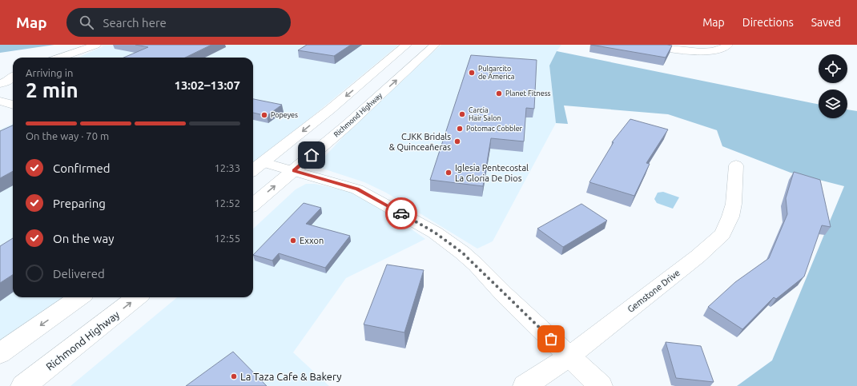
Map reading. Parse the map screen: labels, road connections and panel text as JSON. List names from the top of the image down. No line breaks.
{"streets":{"main road":["Richmond Highway"],"street":["Gemstone Drive"]},"places":["Pulgarcito de America","Planet Fitness","Carcia Hair Salon","Popeyes","Potomac Cobbler","CJKK Bridals & Quinceañeras","Iglesia Pentecostal La Gloria De Dios","Exxon","La Taza Cafe & Bakery"],"page":{"header":"Map","search":"Search here","nav":["Map","Directions","Saved"],"heading":["2 min","Arriving in","13:02–13:07"],"bar":"On the way · 70 m","list":[["Confirmed","12:33"],["Preparing","12:52"],["On the way","12:55"],"Delivered"]}}
